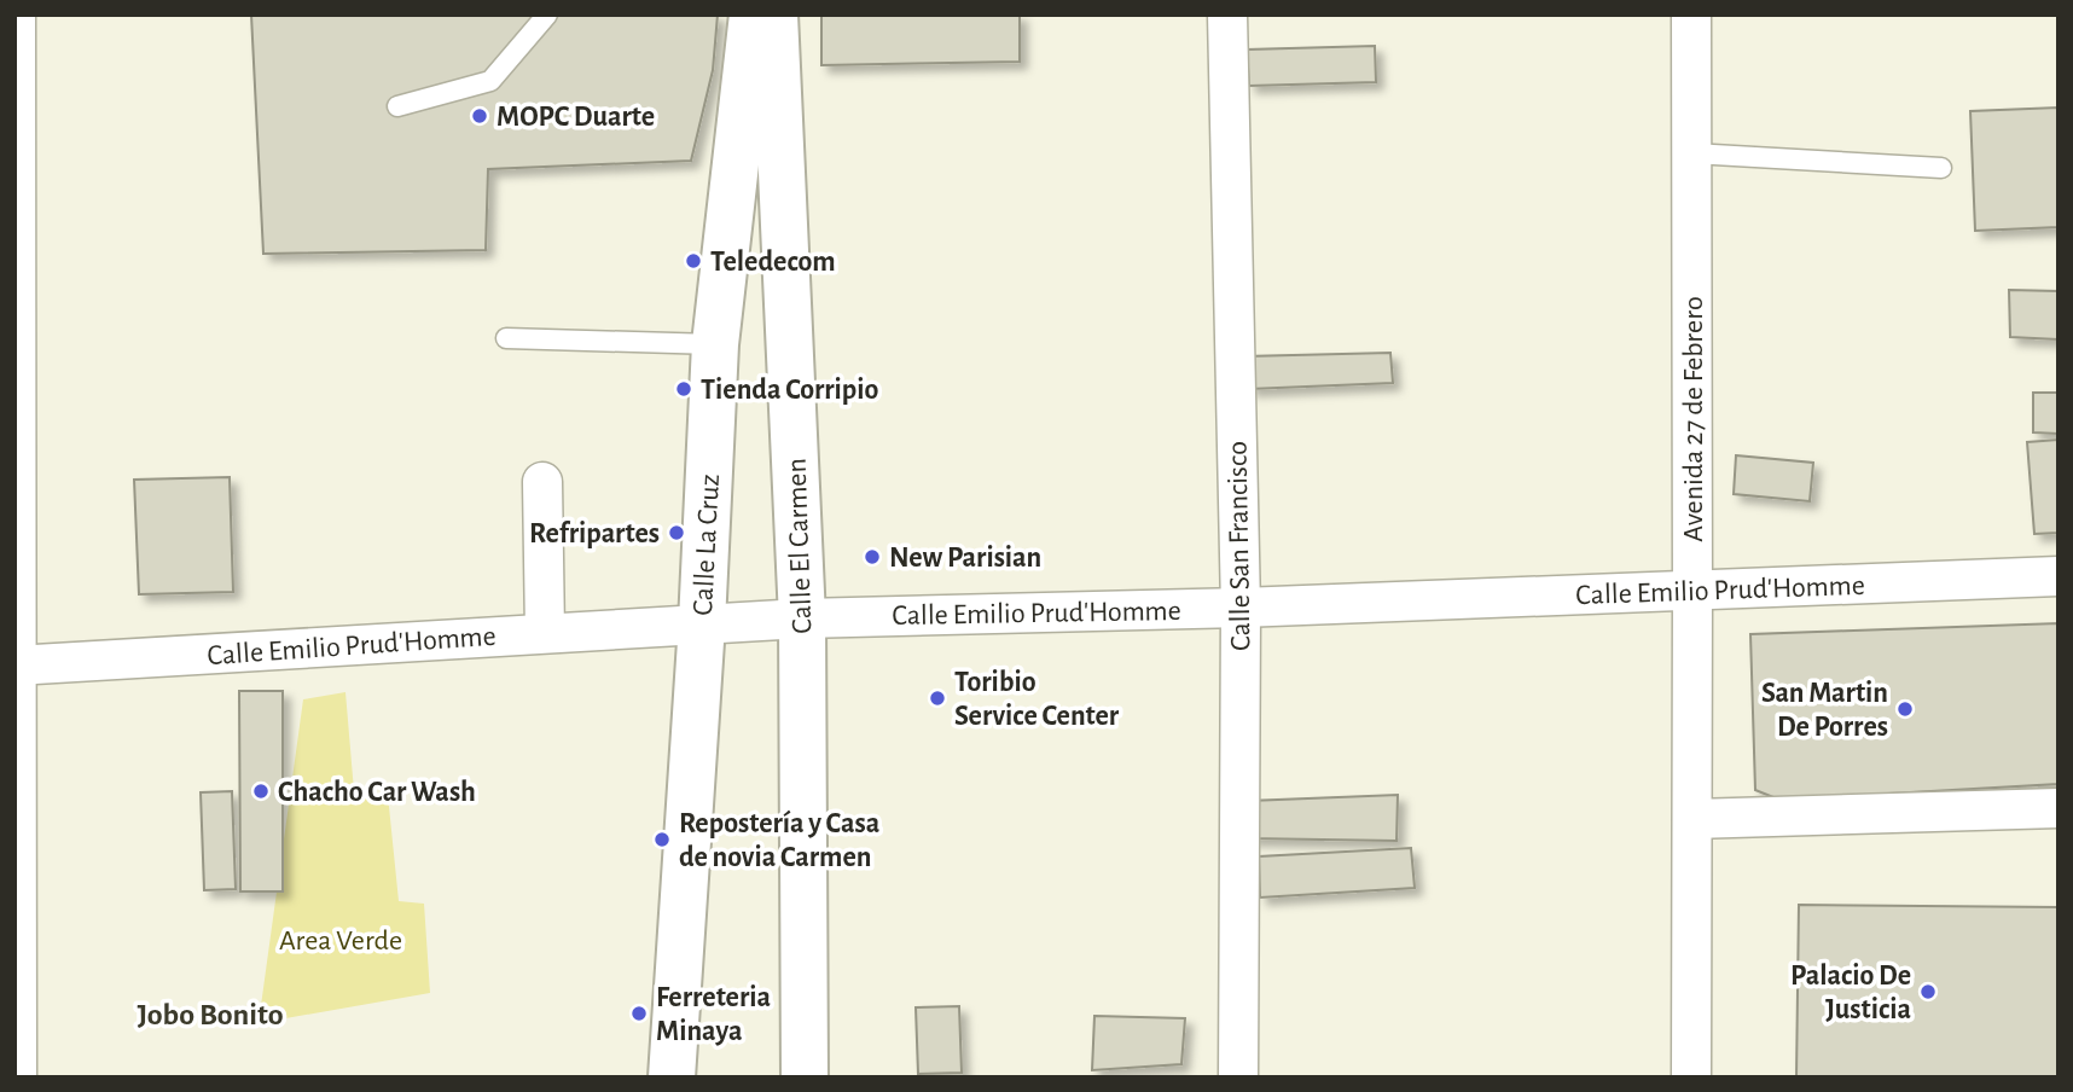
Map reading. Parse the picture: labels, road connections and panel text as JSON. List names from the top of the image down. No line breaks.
{"streets":{"main road":["Calle La Cruz","Calle El Carmen"],"street":["Avenida 27 de Febrero","Calle San Francisco","Calle Emilio Prud'Homme"]},"crossings":[["Avenida 27 de Febrero","Calle Emilio Prud'Homme"],["Calle La Cruz","Calle Emilio Prud'Homme"],["Calle El Carmen","Calle Emilio Prud'Homme"],["Calle San Francisco","Calle Emilio Prud'Homme"]],"districts":["Jobo Bonito"],"parks":["Area Verde"],"places":["MOPC Duarte","Teledecom","Tienda Corripio","Refripartes","New Parisian","Toribio Service Center","San Martin De Porres","Chacho Car Wash","Repostería y Casa de novia Carmen","Palacio De Justicia","Ferreteria Minaya"]}
